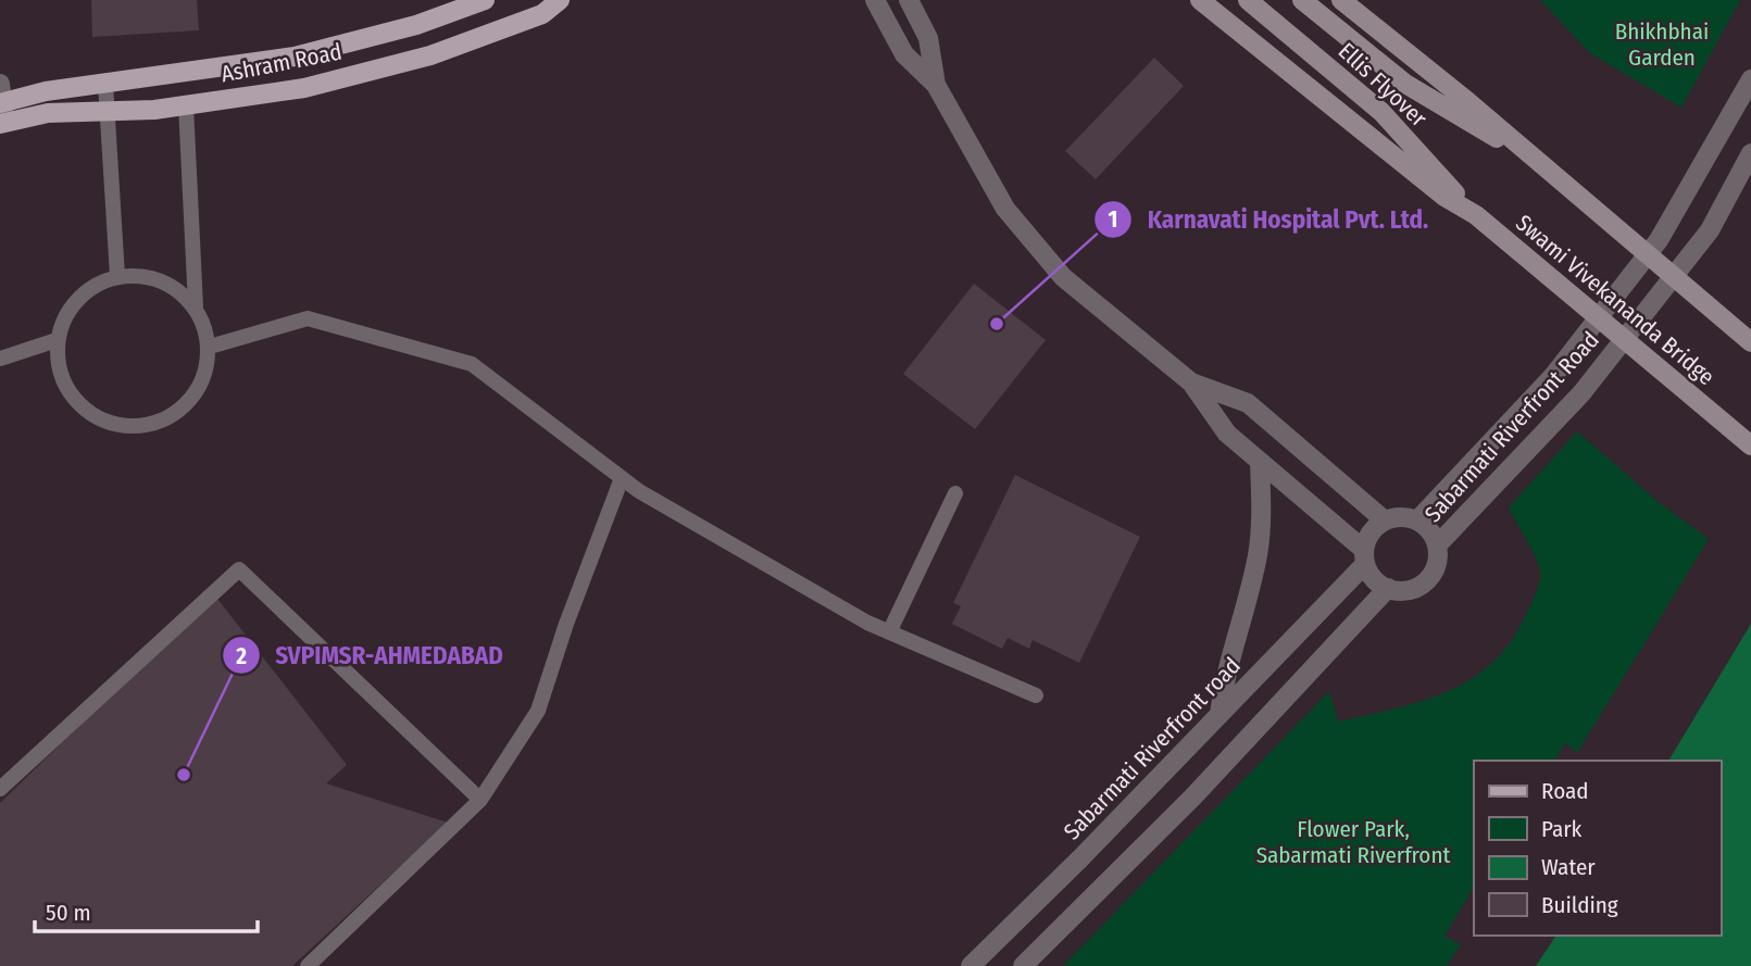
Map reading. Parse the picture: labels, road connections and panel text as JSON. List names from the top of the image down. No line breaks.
{"streets":{"main road":["Ashram Road","Ellis Flyover","Swami Vivekananda Bridge"],"street":["Sabarmati Riverfront Road","Sabarmati Riverfront road"]},"crossings":[["Ellis Flyover","Swami Vivekananda Bridge"],["Sabarmati Riverfront Road","Sabarmati Riverfront road"]],"parks":["Bhikhbhai Garden","Flower Park, Sabarmati Riverfront"],"places":["Karnavati Hospital Pvt. Ltd.","SVPIMSR-AHMEDABAD"],"legend":["Road","Park","Water","Building"],"scale_bar":"50 m"}
